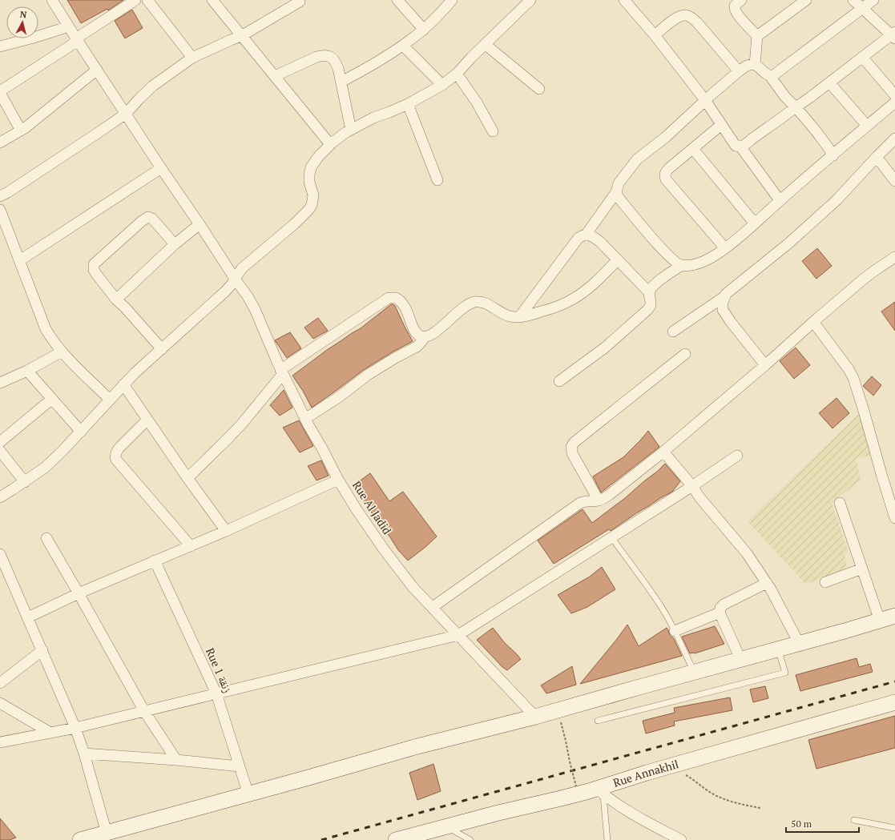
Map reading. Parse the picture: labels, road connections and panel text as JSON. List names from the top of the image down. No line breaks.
{"streets":{"main road":["Rue Annakhil"],"street":["Rue Al Jadid","Rue 1 زنقة"]},"scale_bar":"50 m","north":"top"}
